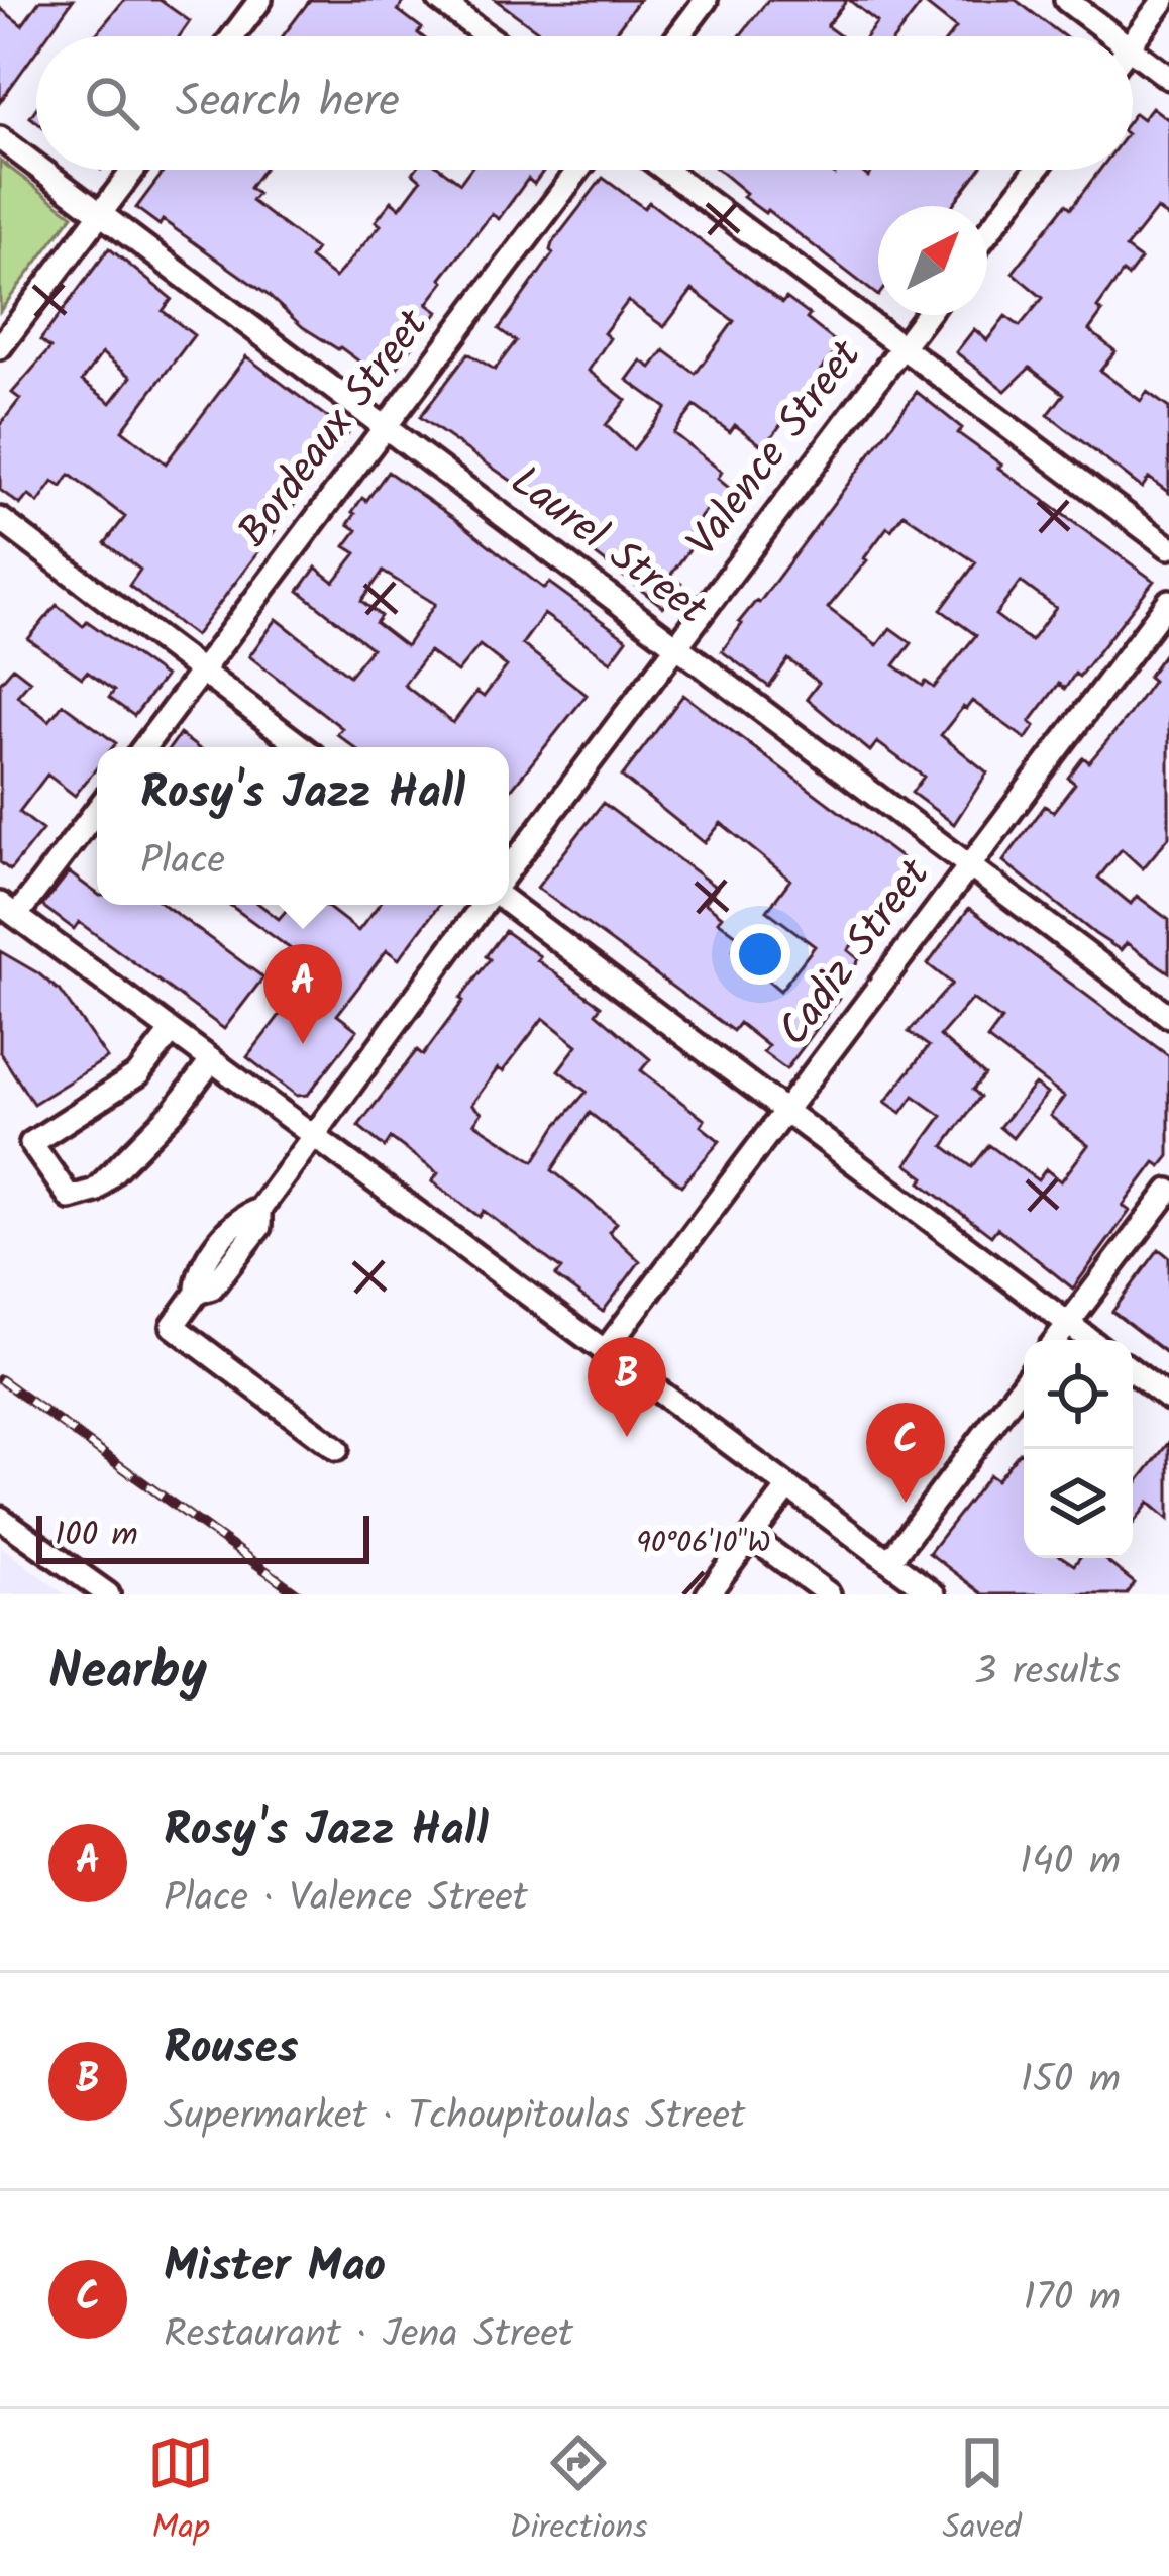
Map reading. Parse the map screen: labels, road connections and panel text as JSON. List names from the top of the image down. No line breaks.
{"streets":{"street":["Bordeaux Street","Valence Street","Laurel Street","Cadiz Street"]},"crossings":[["Bordeaux Street","Laurel Street"],["Valence Street","Laurel Street"],["Laurel Street","Cadiz Street"]],"scale_bar":"100 m","north":"top right","page":{"search":"Search here","popup":["Rosy's Jazz Hall","Place"],"pins":["A","B","C"],"scale":"100 m","heading":["Nearby","3 results"],"list":[{"mark":"A","name":"Rosy's Jazz Hall","note":"Place · Valence Street","value":"140 m"},{"mark":"B","name":"Rouses","note":"Supermarket · Tchoupitoulas Street","value":"150 m"},{"mark":"C","name":"Mister Mao","note":"Restaurant · Jena Street","value":"170 m"}],"nav":["Map","Directions","Saved"]},"coordinates":["90°06'10\"W"]}
